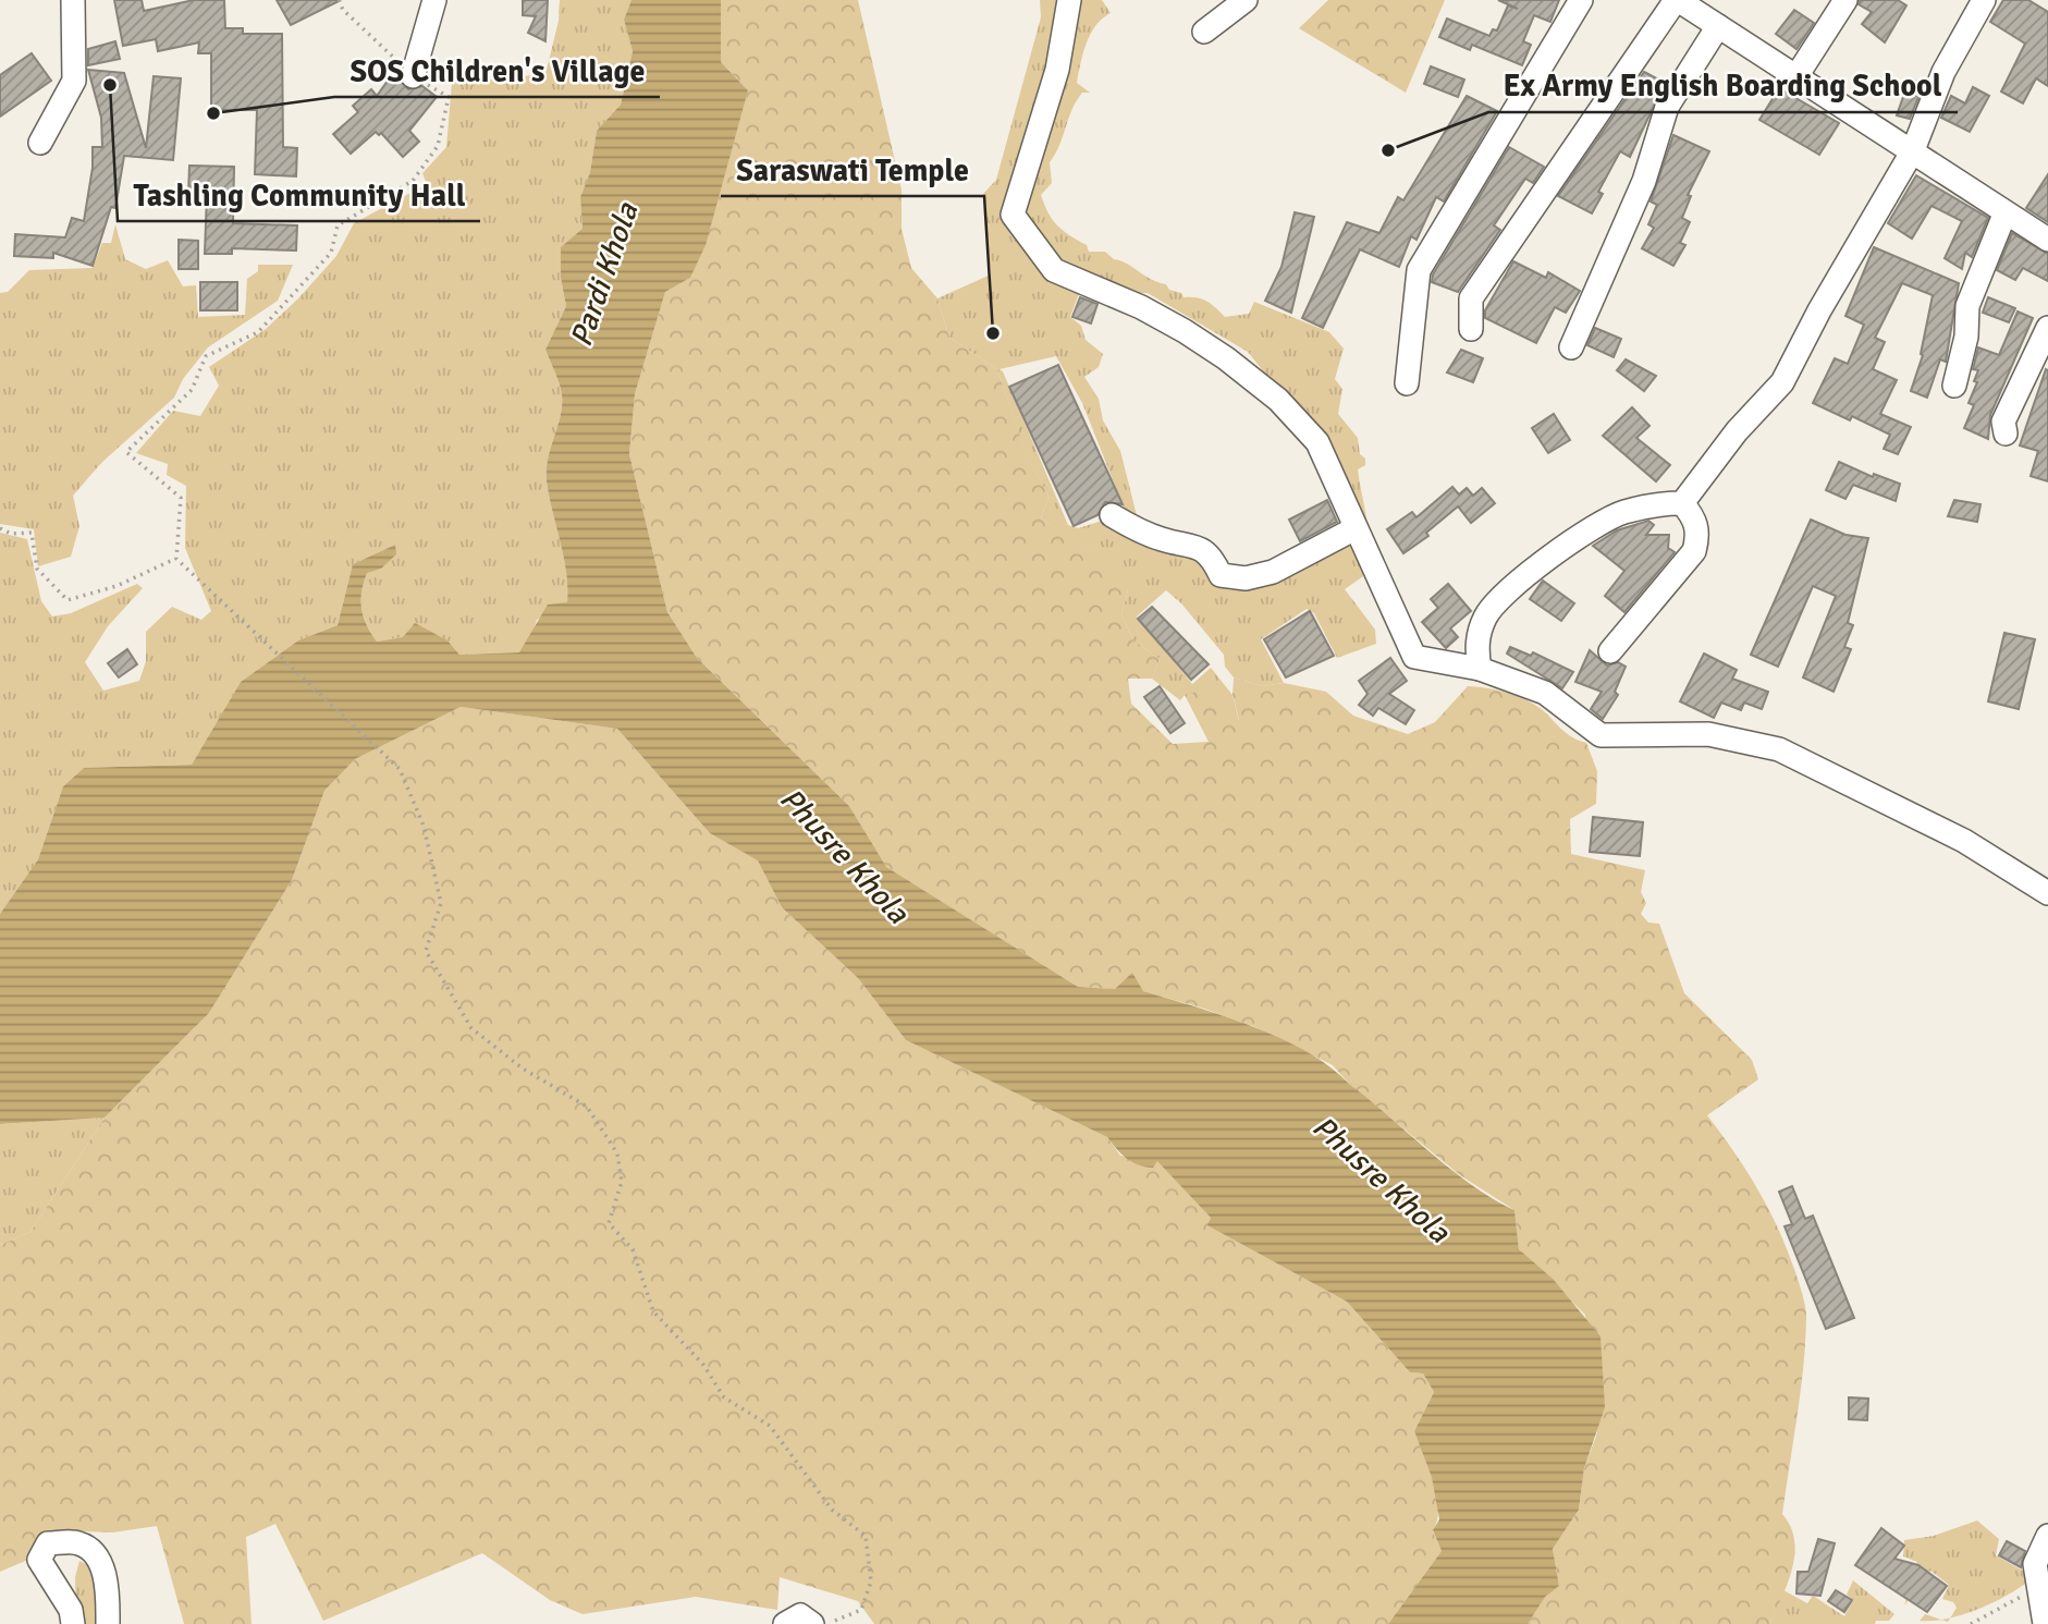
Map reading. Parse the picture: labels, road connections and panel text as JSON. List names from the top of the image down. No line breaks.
{"water":["Pardi Khola","Phusre Khola"],"places":["Tashling Community Hall","SOS Children's Village","Ex Army English Boarding School","Saraswati Temple"]}
